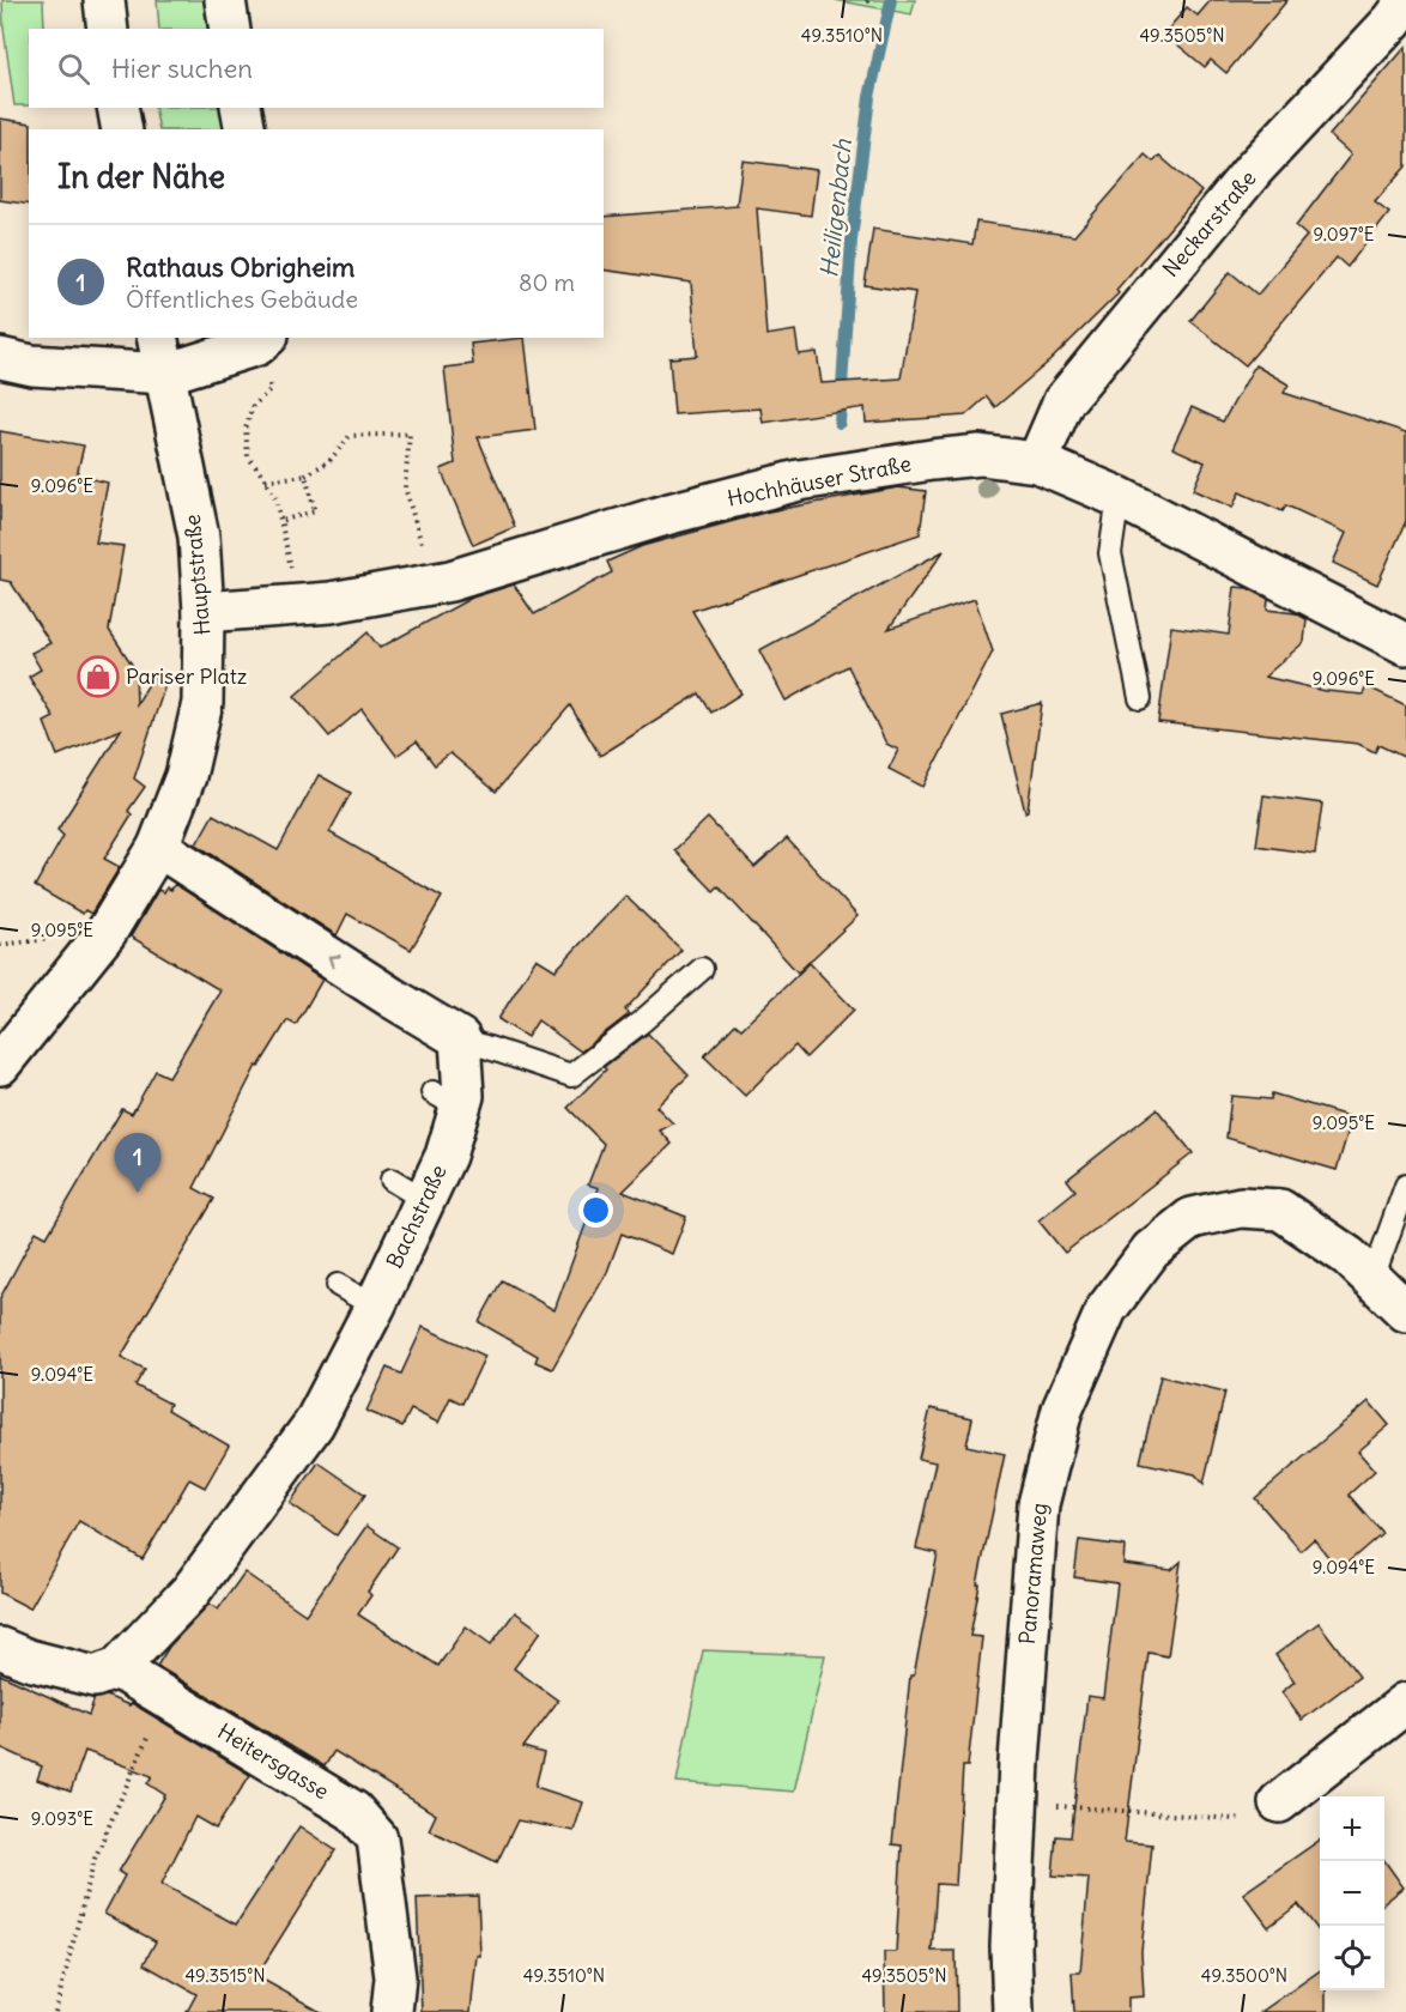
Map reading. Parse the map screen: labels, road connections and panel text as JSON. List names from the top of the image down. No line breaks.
{"streets":{"street":["Neckarstraße","Hochhäuser Straße","Hauptstraße","Bachstraße","Panoramaweg","Heitersgasse"]},"crossings":[["Neckarstraße","Hochhäuser Straße"],["Hochhäuser Straße","Hauptstraße"],["Bachstraße","Heitersgasse"]],"water":["Heiligenbach"],"places":{"shop":["Pariser Platz"]},"page":{"search":"Hier suchen","heading":"In der Nähe","list":[{"mark":"1","name":"Rathaus Obrigheim","note":"Öffentliches Gebäude","value":"80 m"}],"pins":"1","map_buttons":["+","−"]},"coordinates":["49.3510°N","49.3505°N","9.097°E","9.096°E","9.095°E","9.094°E","9.093°E","49.3515°N","49.3500°N"]}
